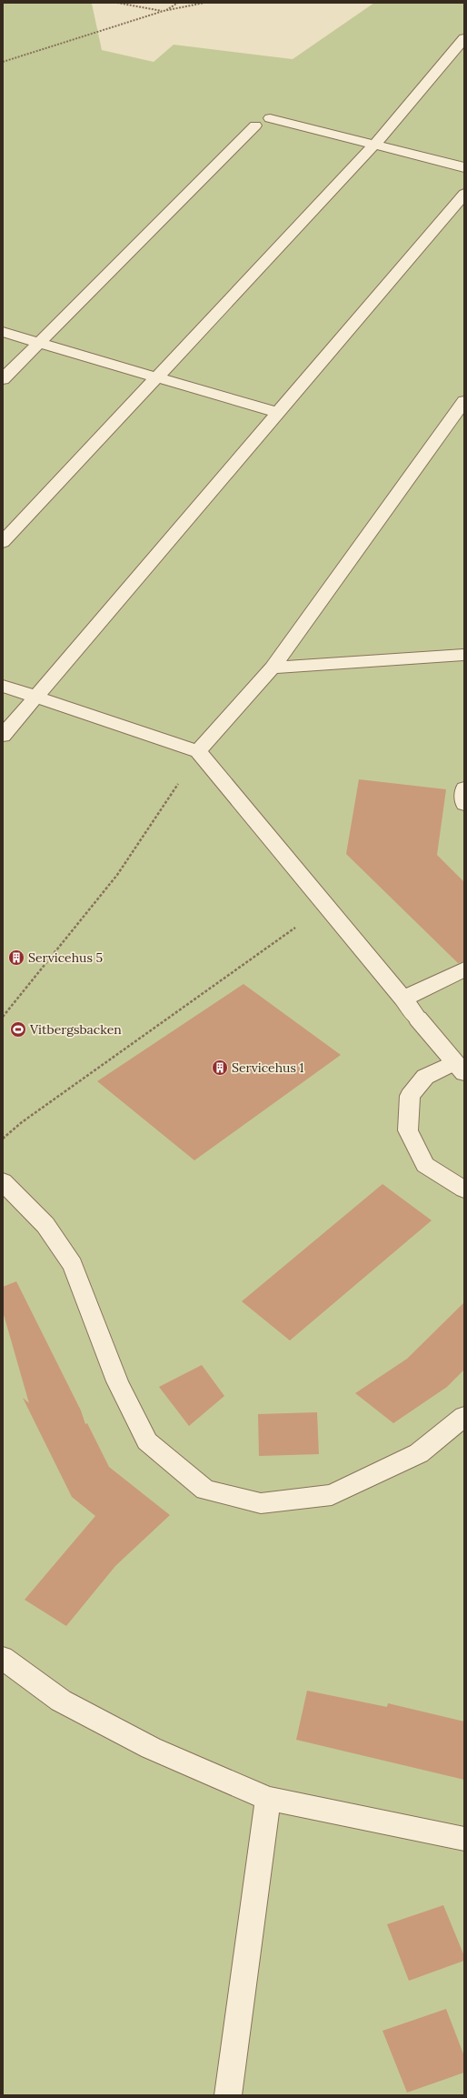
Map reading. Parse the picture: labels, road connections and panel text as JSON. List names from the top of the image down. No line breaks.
{"places":{"building":["Servicehus 5","Servicehus 1"],"sports":["Vitbergsbacken"]}}
